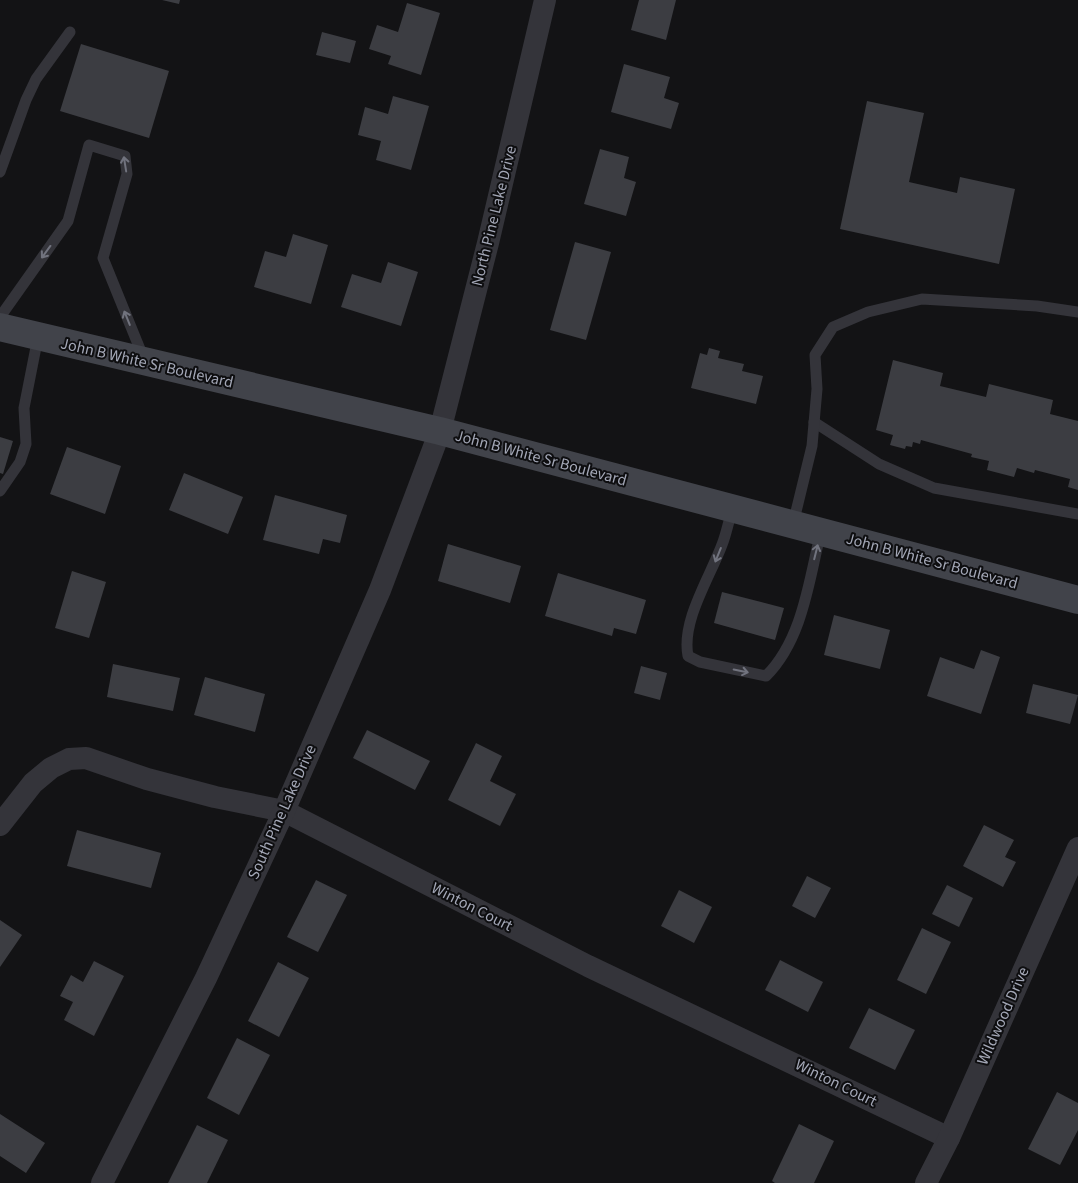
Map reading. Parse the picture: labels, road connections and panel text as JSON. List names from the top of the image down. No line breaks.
{"streets":{"main road":["John B White Sr Boulevard"],"street":["North Pine Lake Drive","South Pine Lake Drive","Winton Court","Wildwood Drive"]},"crossings":[["North Pine Lake Drive","John B White Sr Boulevard"],["North Pine Lake Drive","South Pine Lake Drive"],["John B White Sr Boulevard","South Pine Lake Drive"],["South Pine Lake Drive","Winton Court"],["Winton Court","Wildwood Drive"]]}
